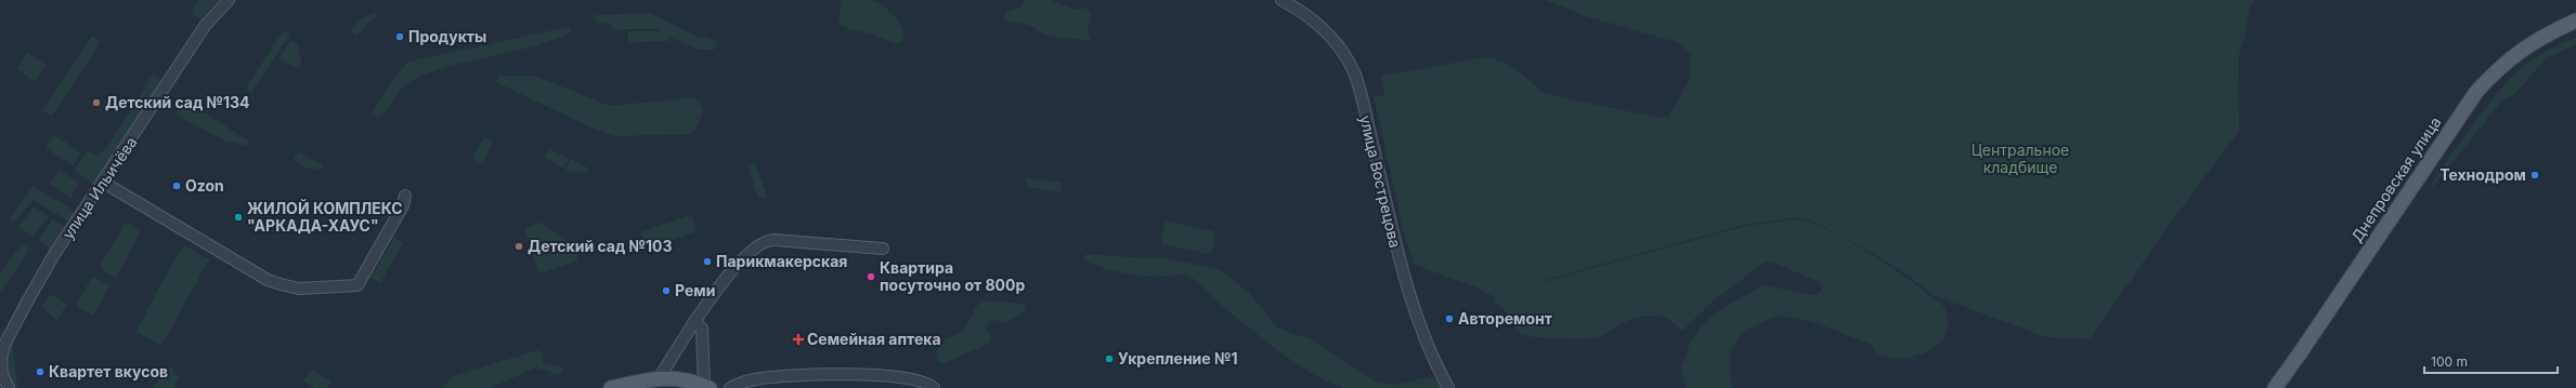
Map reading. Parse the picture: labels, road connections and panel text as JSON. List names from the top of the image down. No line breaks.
{"streets":{"main road":["Днепровская улица"],"street":["улица Вострецова","улица Ильичёва"]},"parks":["Центральное кладбище"],"places":{"other":["Продукты","Детский сад №134","Технодром","Ozon","ЖИЛОЙ КОМПЛЕКС \"АРКАДА-ХАУС\"","Детский сад №103","Парикмакерская","Квартира посуточно от 800р","Реми","Авторемонт","Укрепление №1","Квартет вкусов"],"health":["Семейная аптека"]},"scale_bar":"100 m"}
